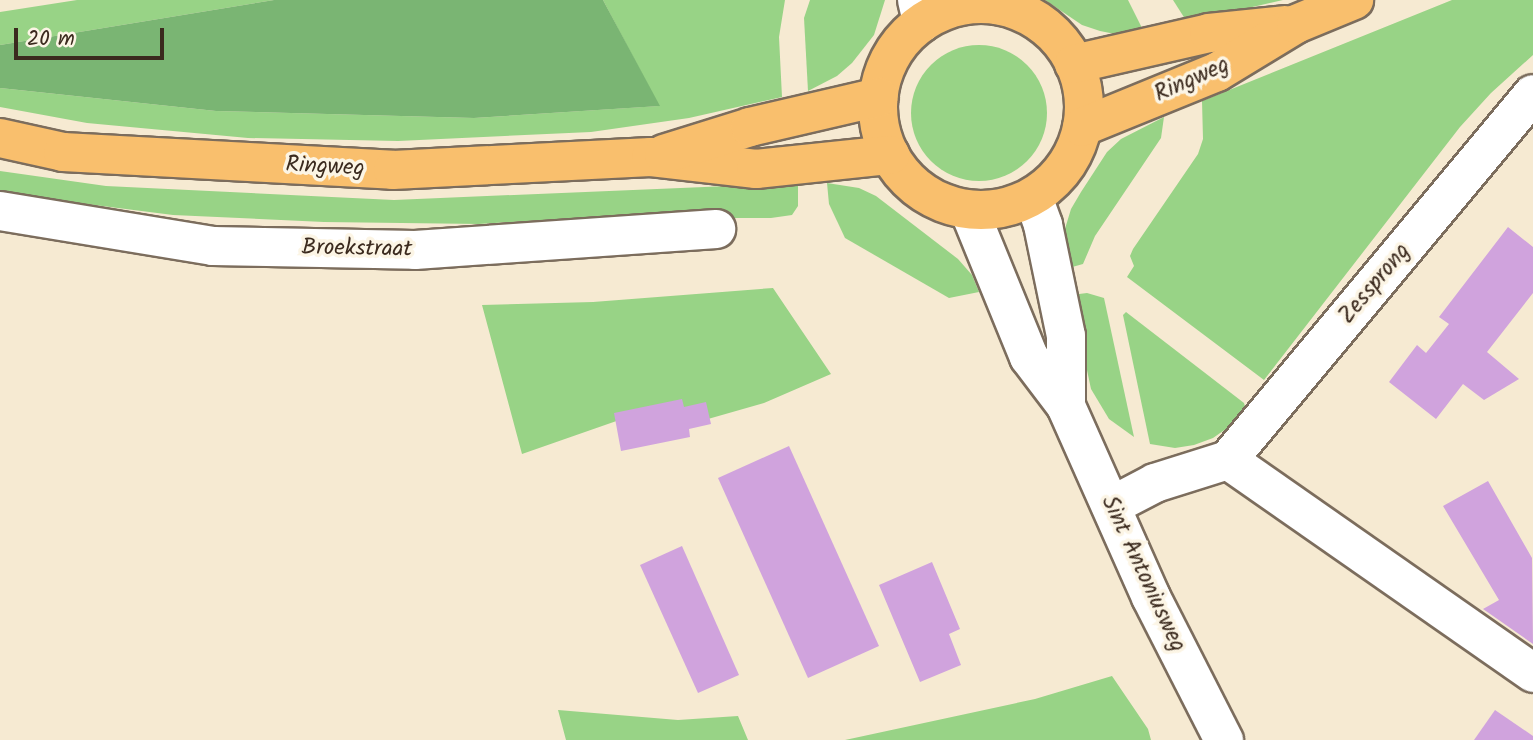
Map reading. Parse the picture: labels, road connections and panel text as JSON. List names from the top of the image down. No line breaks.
{"streets":{"main road":["Ringweg"],"street":["Broekstraat","Zessprong","Sint Antoniusweg"]},"crossings":[["Ringweg","Sint Antoniusweg"]],"scale_bar":"20 m"}
